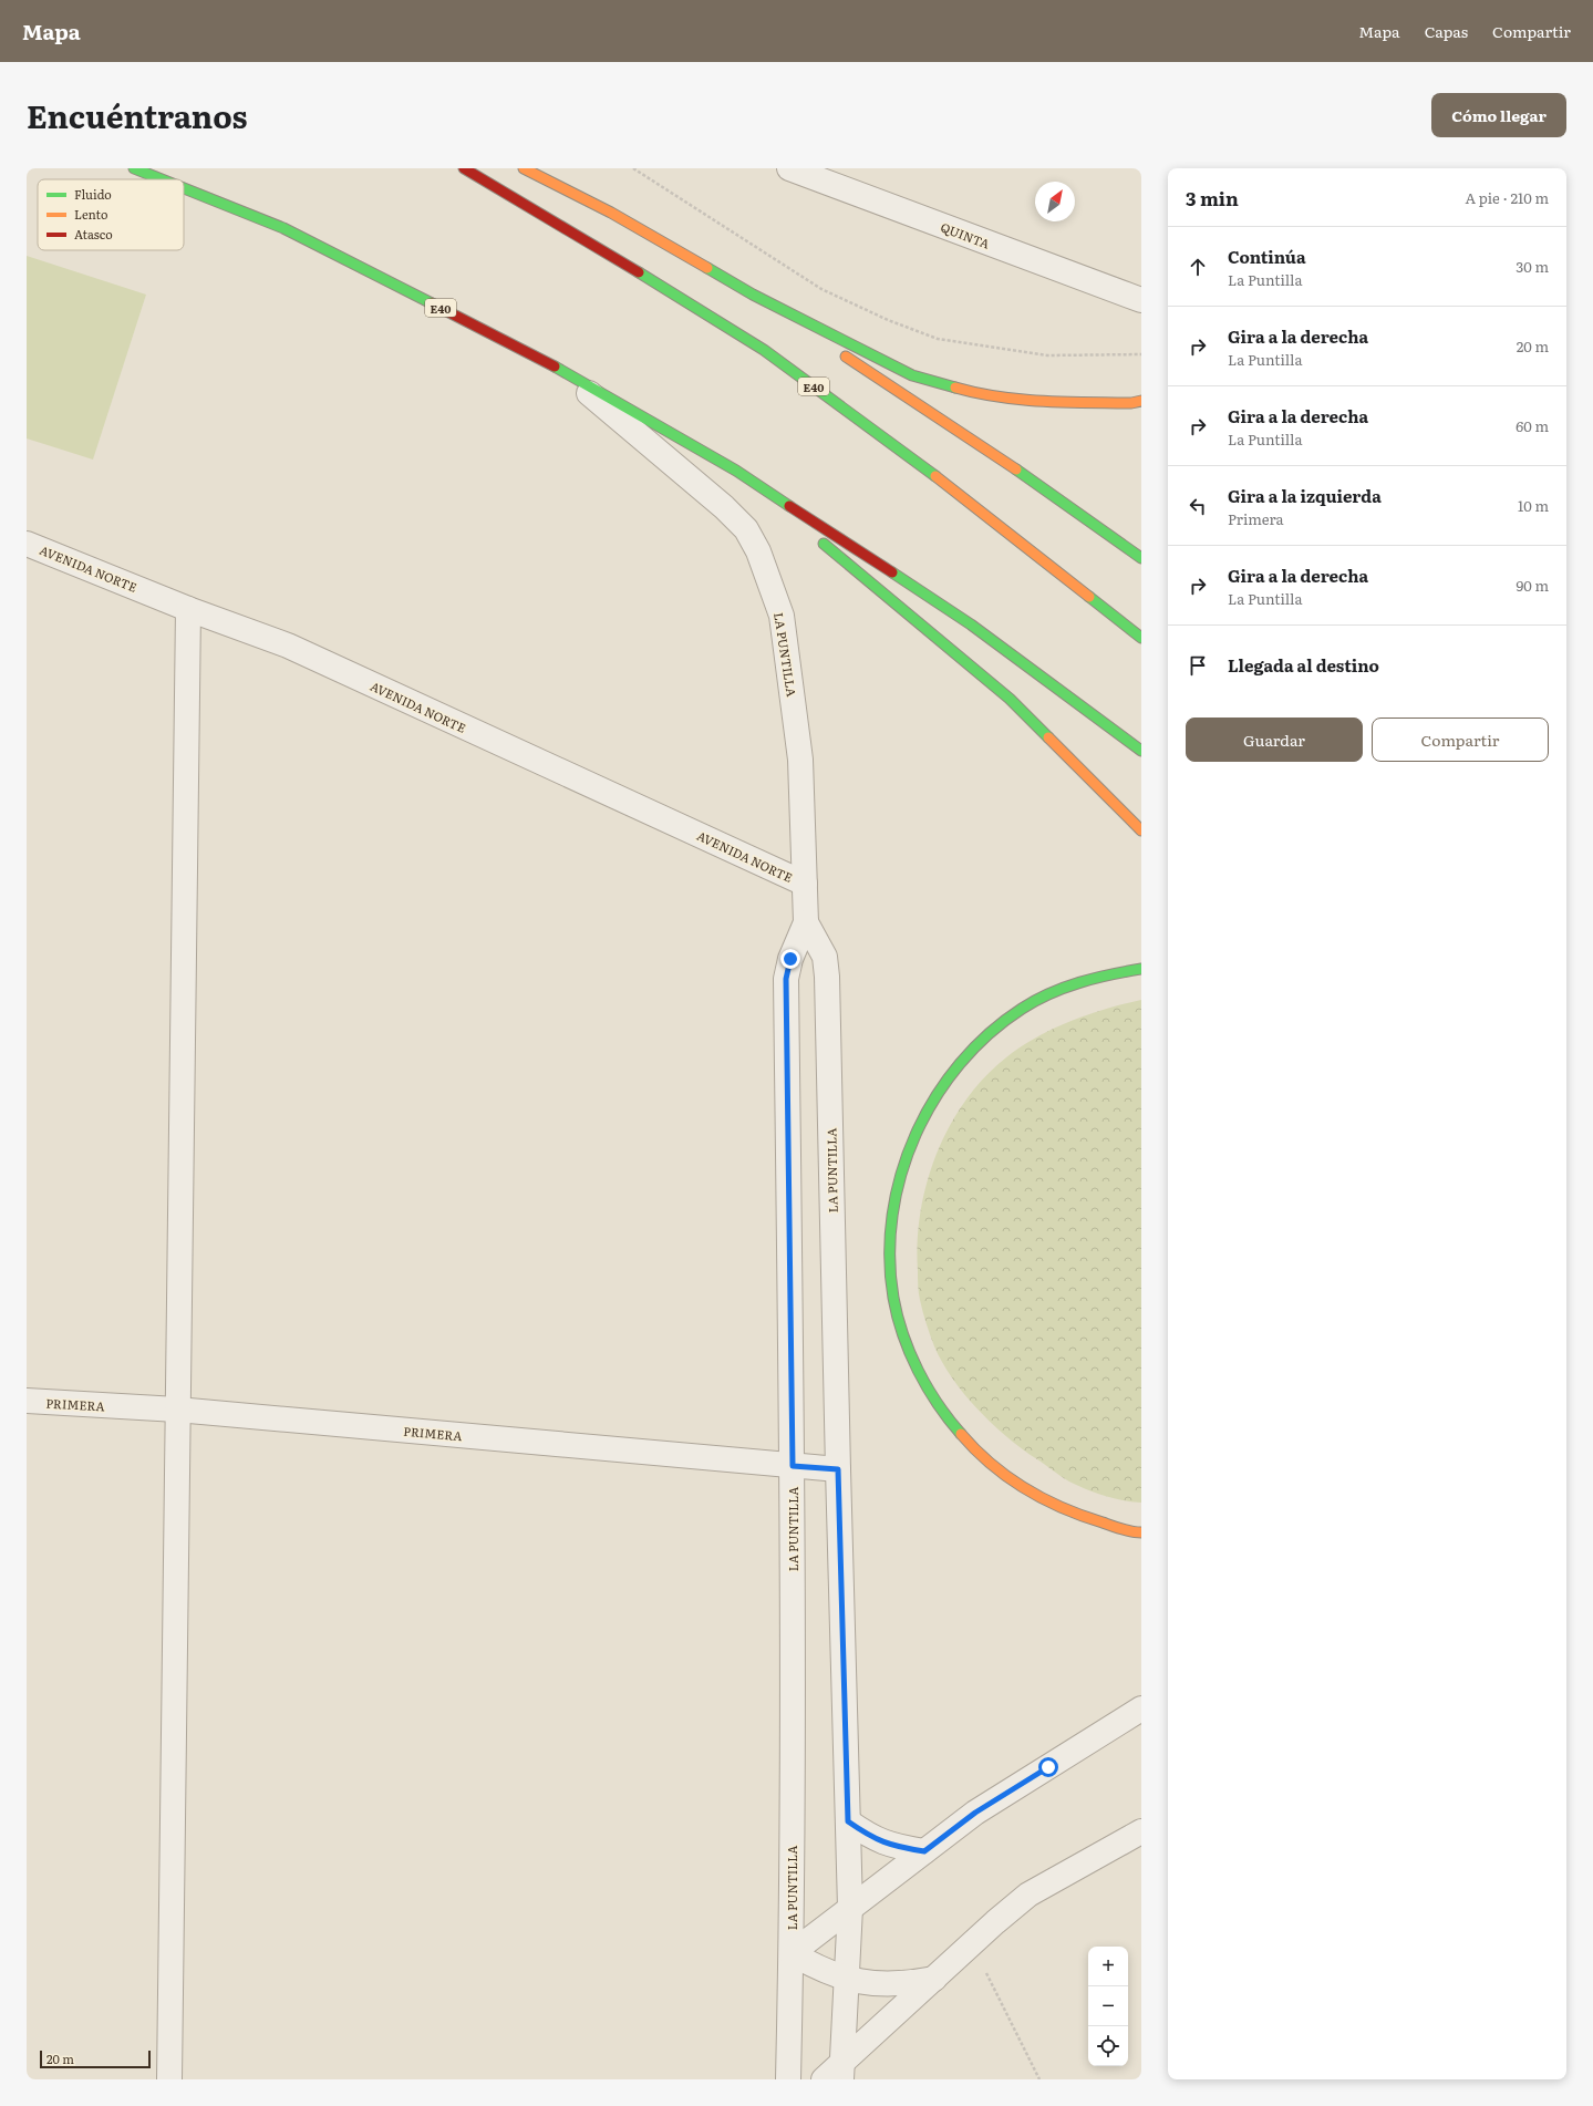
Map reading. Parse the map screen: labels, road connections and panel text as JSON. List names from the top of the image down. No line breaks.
{"streets":{"highway":["E40"],"street":["QUINTA","AVENIDA NORTE","LA PUNTILLA","PRIMERA"]},"crossings":[["E40","LA PUNTILLA"],["AVENIDA NORTE","LA PUNTILLA"],["LA PUNTILLA","PRIMERA"]],"legend":["Fluido","Lento","Atasco"],"scale_bar":"20 m","north":"top right","page":{"header":"Mapa","nav":["Mapa","Capas","Compartir"],"title":"Encuéntranos","buttons":["Cómo llegar",["Guardar","Compartir"]],"heading":["3 min","A pie · 210 m"],"list":[["Continúa","La Puntilla","30 m"],["Gira a la derecha","La Puntilla","20 m"],["Gira a la derecha","La Puntilla","60 m"],["Gira a la izquierda","Primera","10 m"],["Gira a la derecha","La Puntilla","90 m"],"Llegada al destino"],"map_buttons":["+","−"],"scale":"20 m"}}
